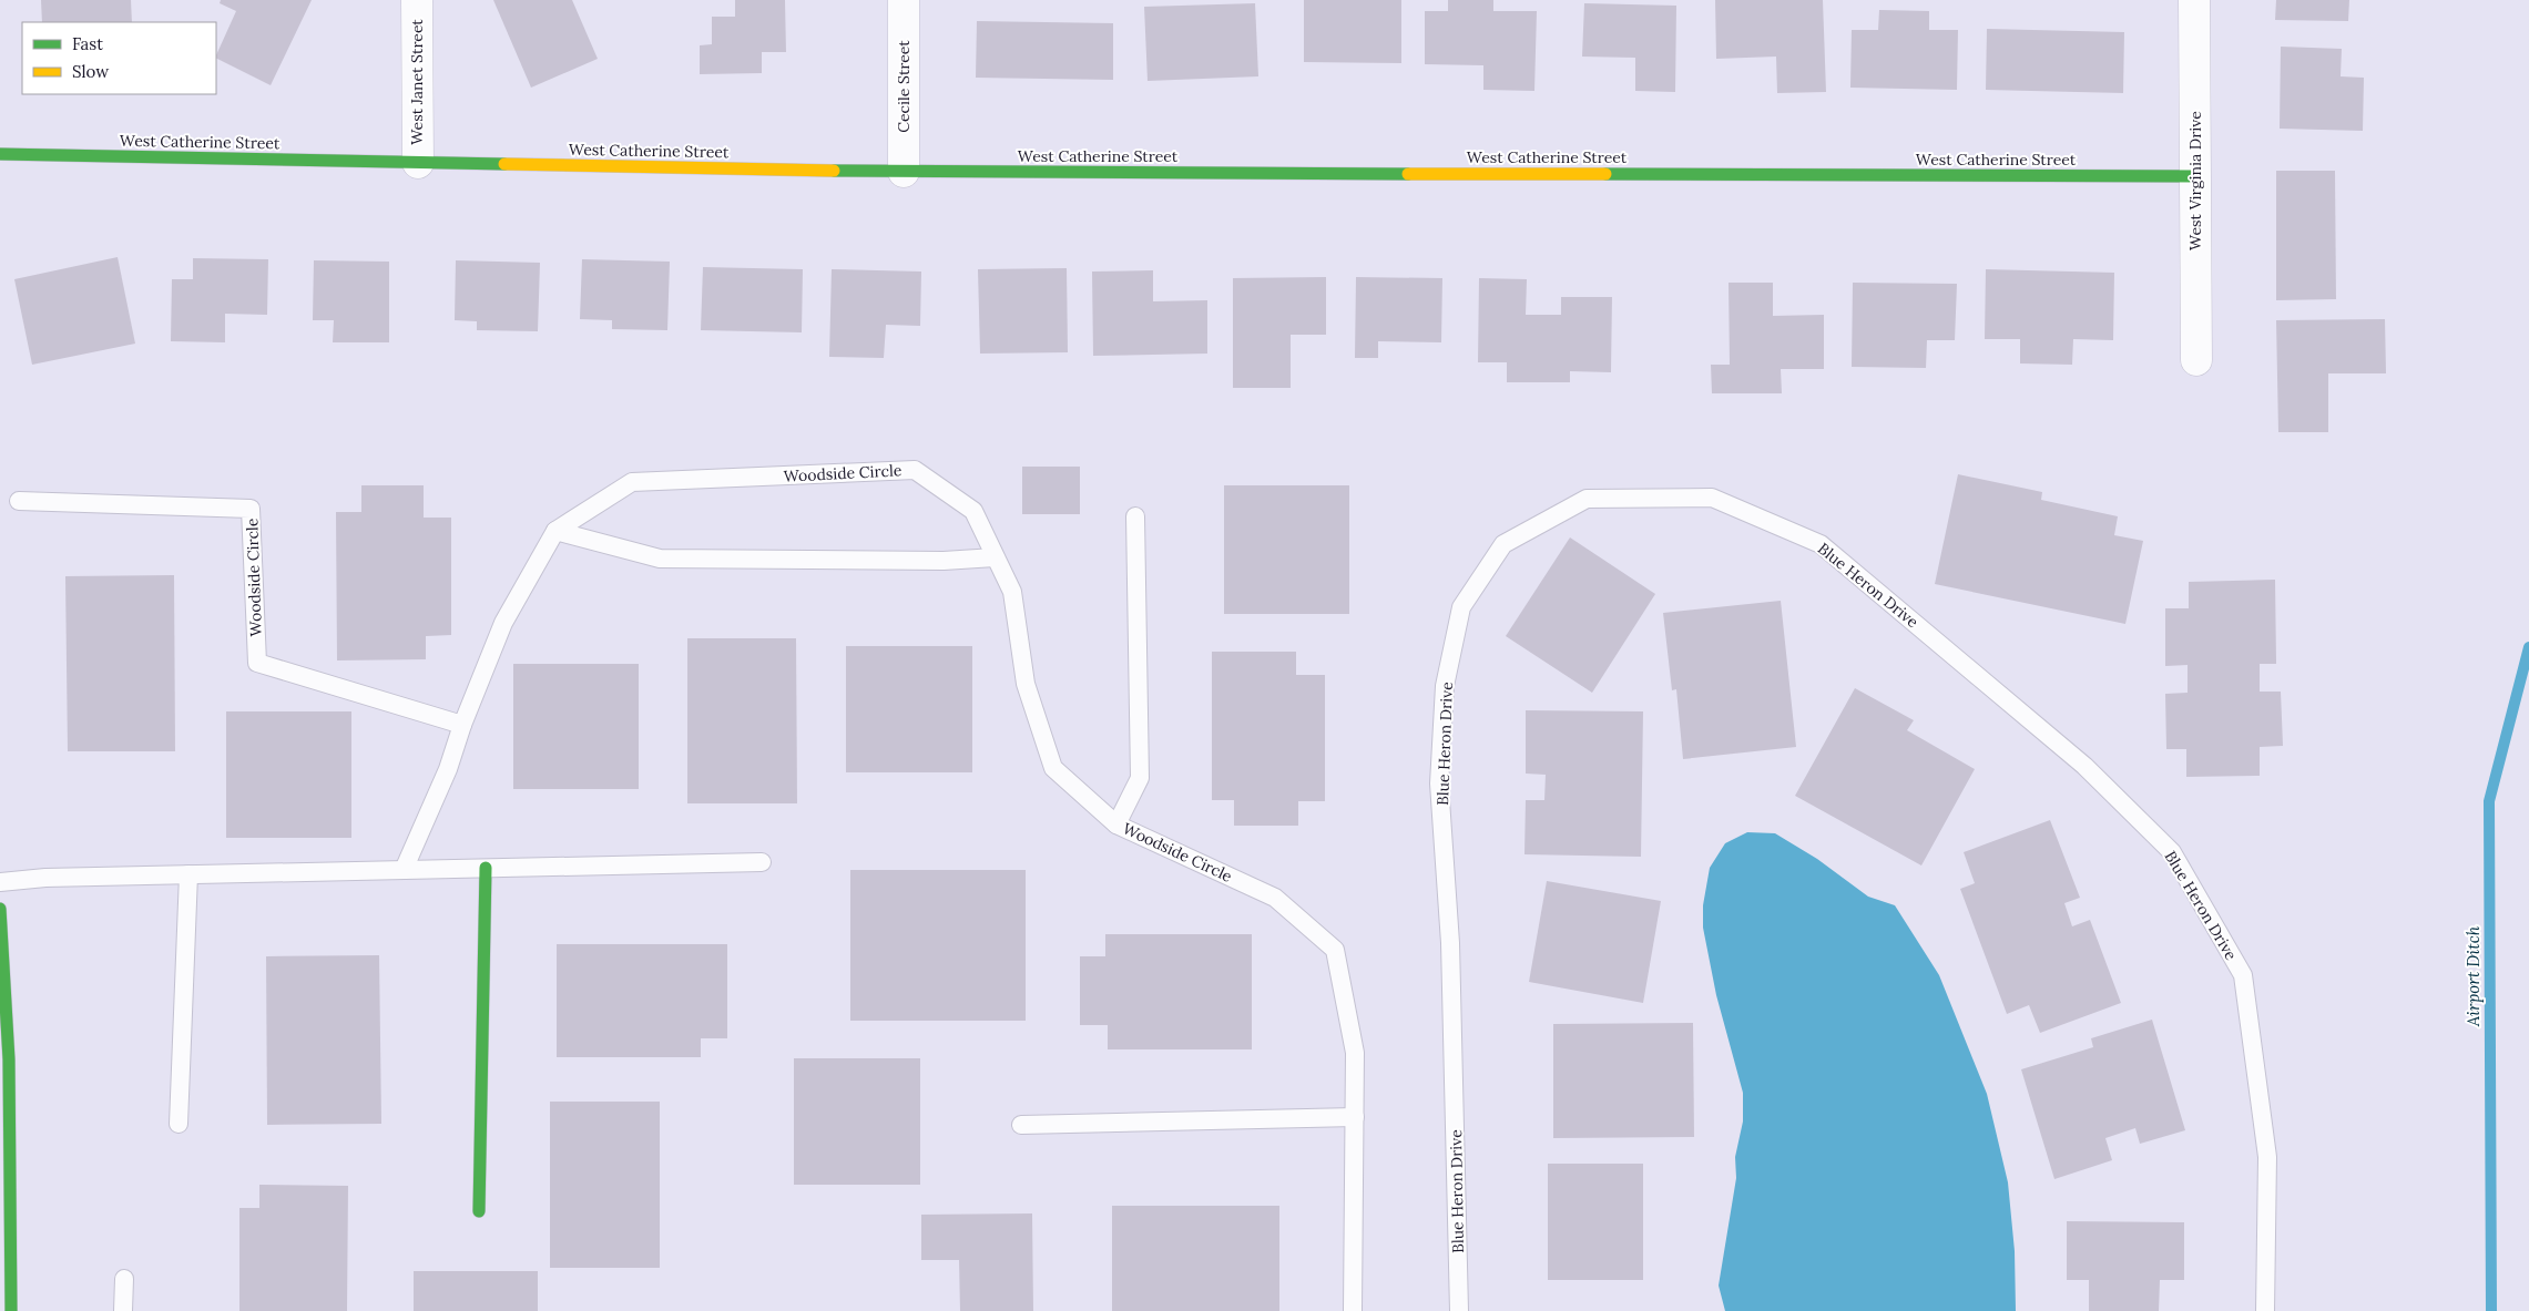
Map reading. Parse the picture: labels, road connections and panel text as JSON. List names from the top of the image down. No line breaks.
{"streets":{"street":["West Janet Street","Cecile Street","West Catherine Street","West Virginia Drive"],"lane":["Woodside Circle","Blue Heron Drive"]},"crossings":[["West Janet Street","West Catherine Street"],["Cecile Street","West Catherine Street"],["West Catherine Street","West Virginia Drive"]],"water":["Airport Ditch"],"legend":["Fast","Slow"]}
